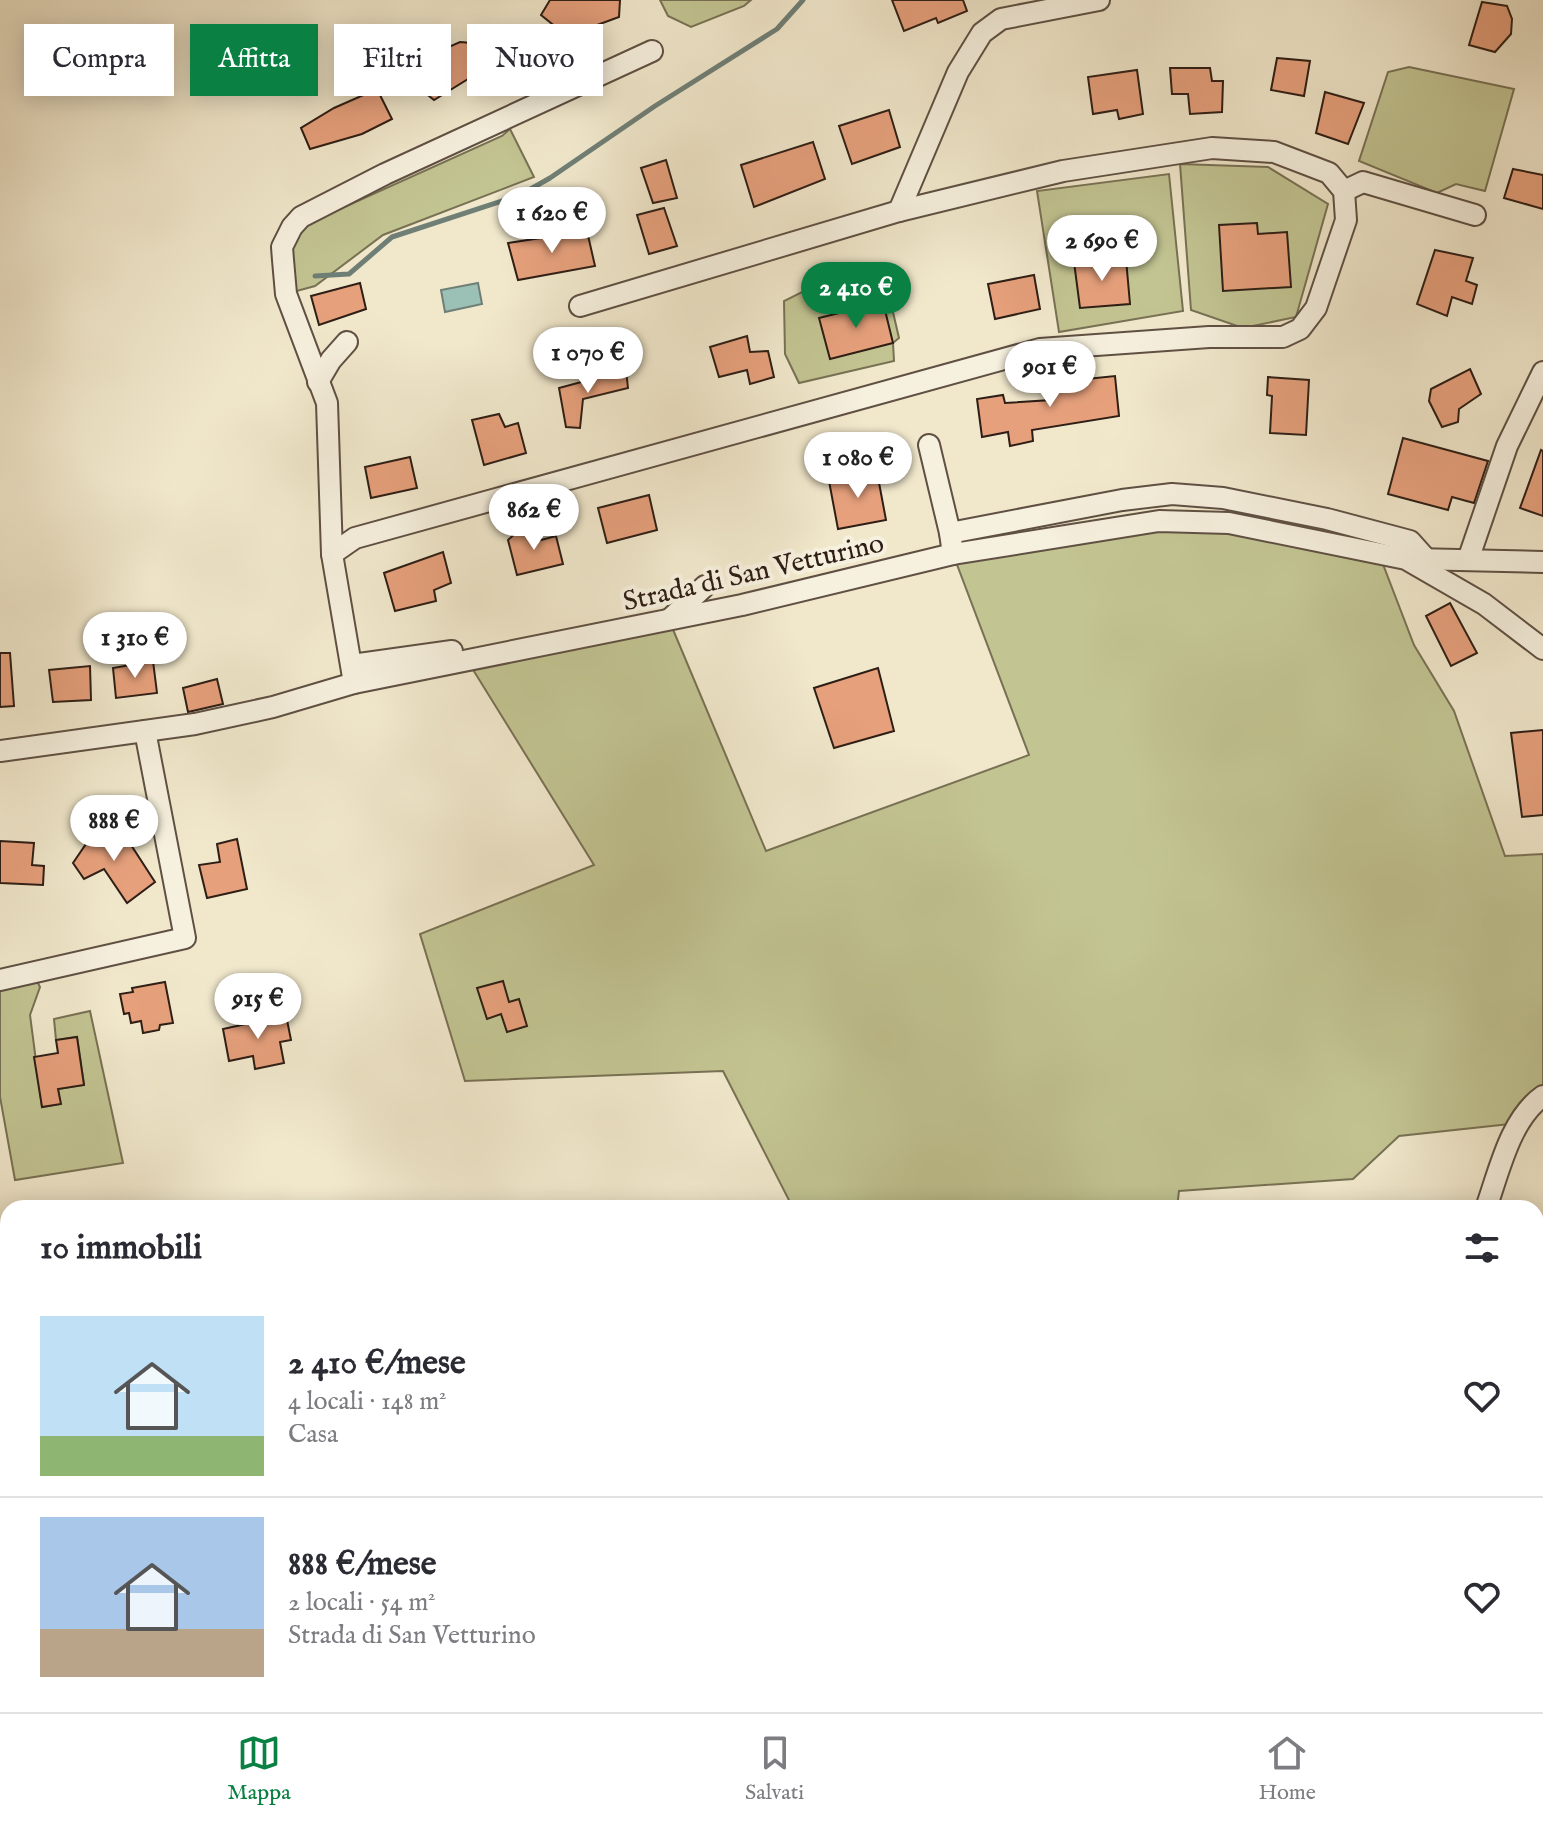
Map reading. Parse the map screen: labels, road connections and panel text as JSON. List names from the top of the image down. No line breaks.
{"streets":{"street":["Strada di San Vetturino"]},"page":{"chip":["Compra","Affitta","Filtri","Nuovo"],"price":["1 620 €","2 690 €","2 410 €","1 070 €","901 €","1 080 €","862 €","1 310 €","888 €","915 €"],"heading":"10 immobili","list":[{"name":"2 410 €/mese","note":"4 locali · 148 m² · Casa"},{"name":"888 €/mese","note":"2 locali · 54 m² · Strada di San Vetturino"}],"tabs":["Mappa","Salvati","Home"]}}
